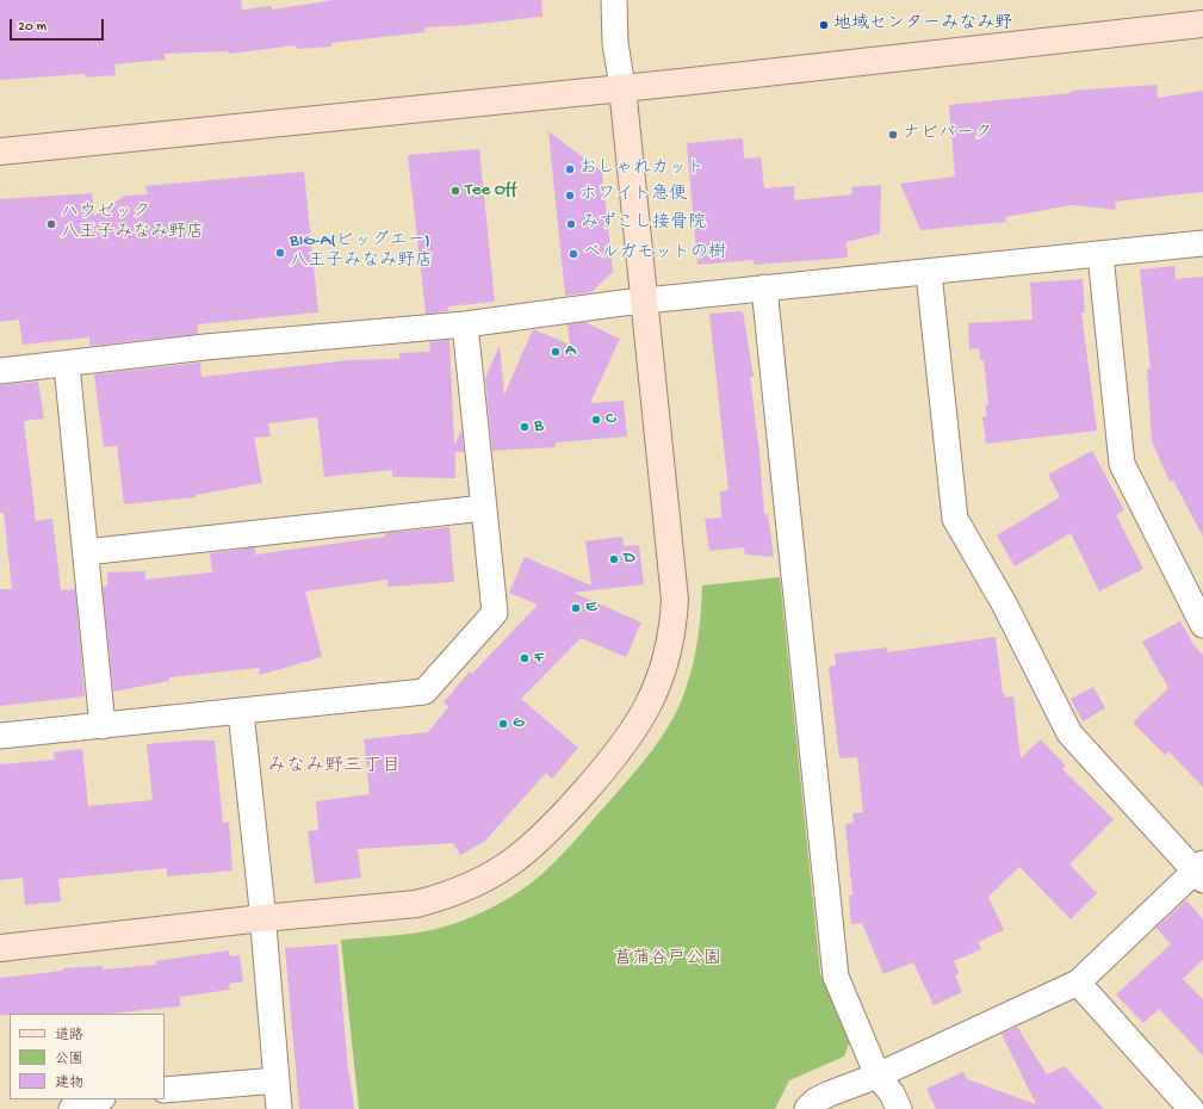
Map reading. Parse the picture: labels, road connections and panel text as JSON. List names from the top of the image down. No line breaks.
{"districts":["みなみ野三丁目"],"parks":["菖蒲谷戸公園"],"places":["地域センターみなみ野","ナビパーク","おしゃれカット","Tee Off","ホワイト急便","ハウゼック 八王子みなみ野店","みずこし接骨院","BIG-A(ビッグエー) 八王子みなみ野店","ベルガモットの樹","A","C","B","D","E","F","G"],"legend":["道路","公園","建物"],"scale_bar":"20 m"}
